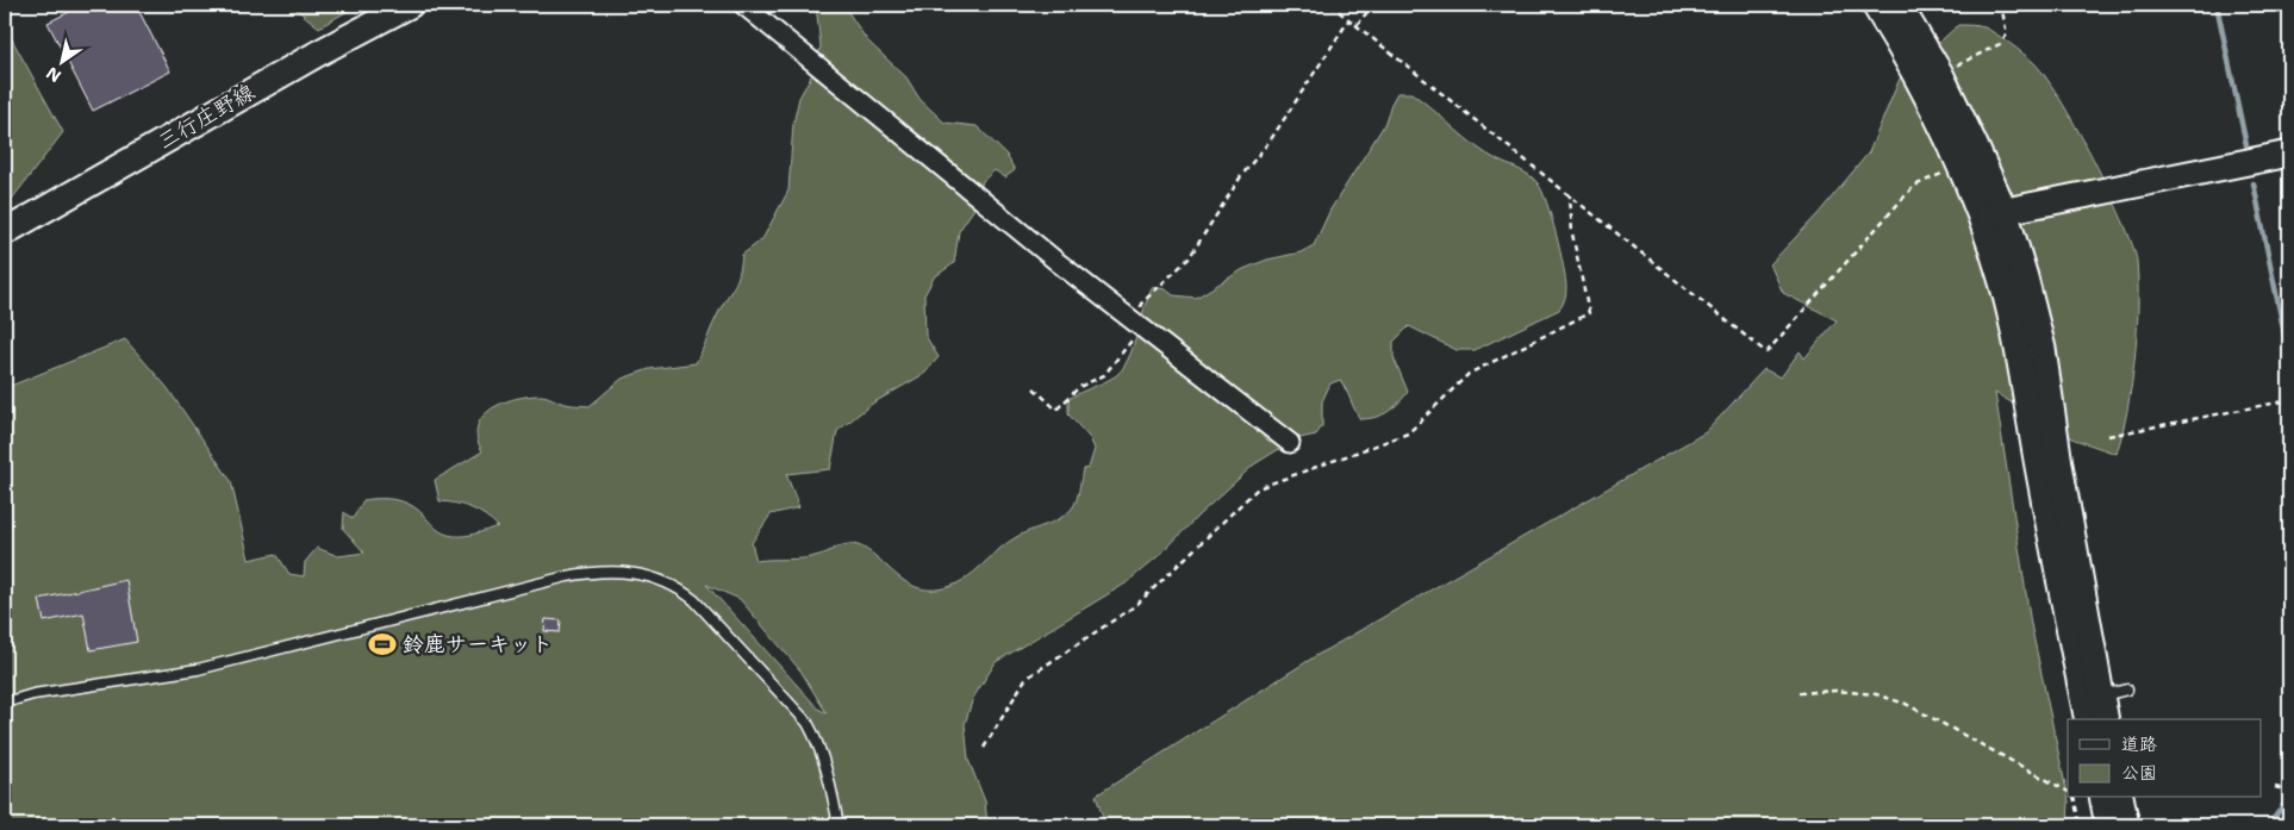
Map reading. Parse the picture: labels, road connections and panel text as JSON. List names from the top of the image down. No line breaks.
{"streets":{"street":["三行庄野線"]},"places":{"sports":["鈴鹿サーキット"]},"legend":["道路","公園"],"north":"bottom left"}
